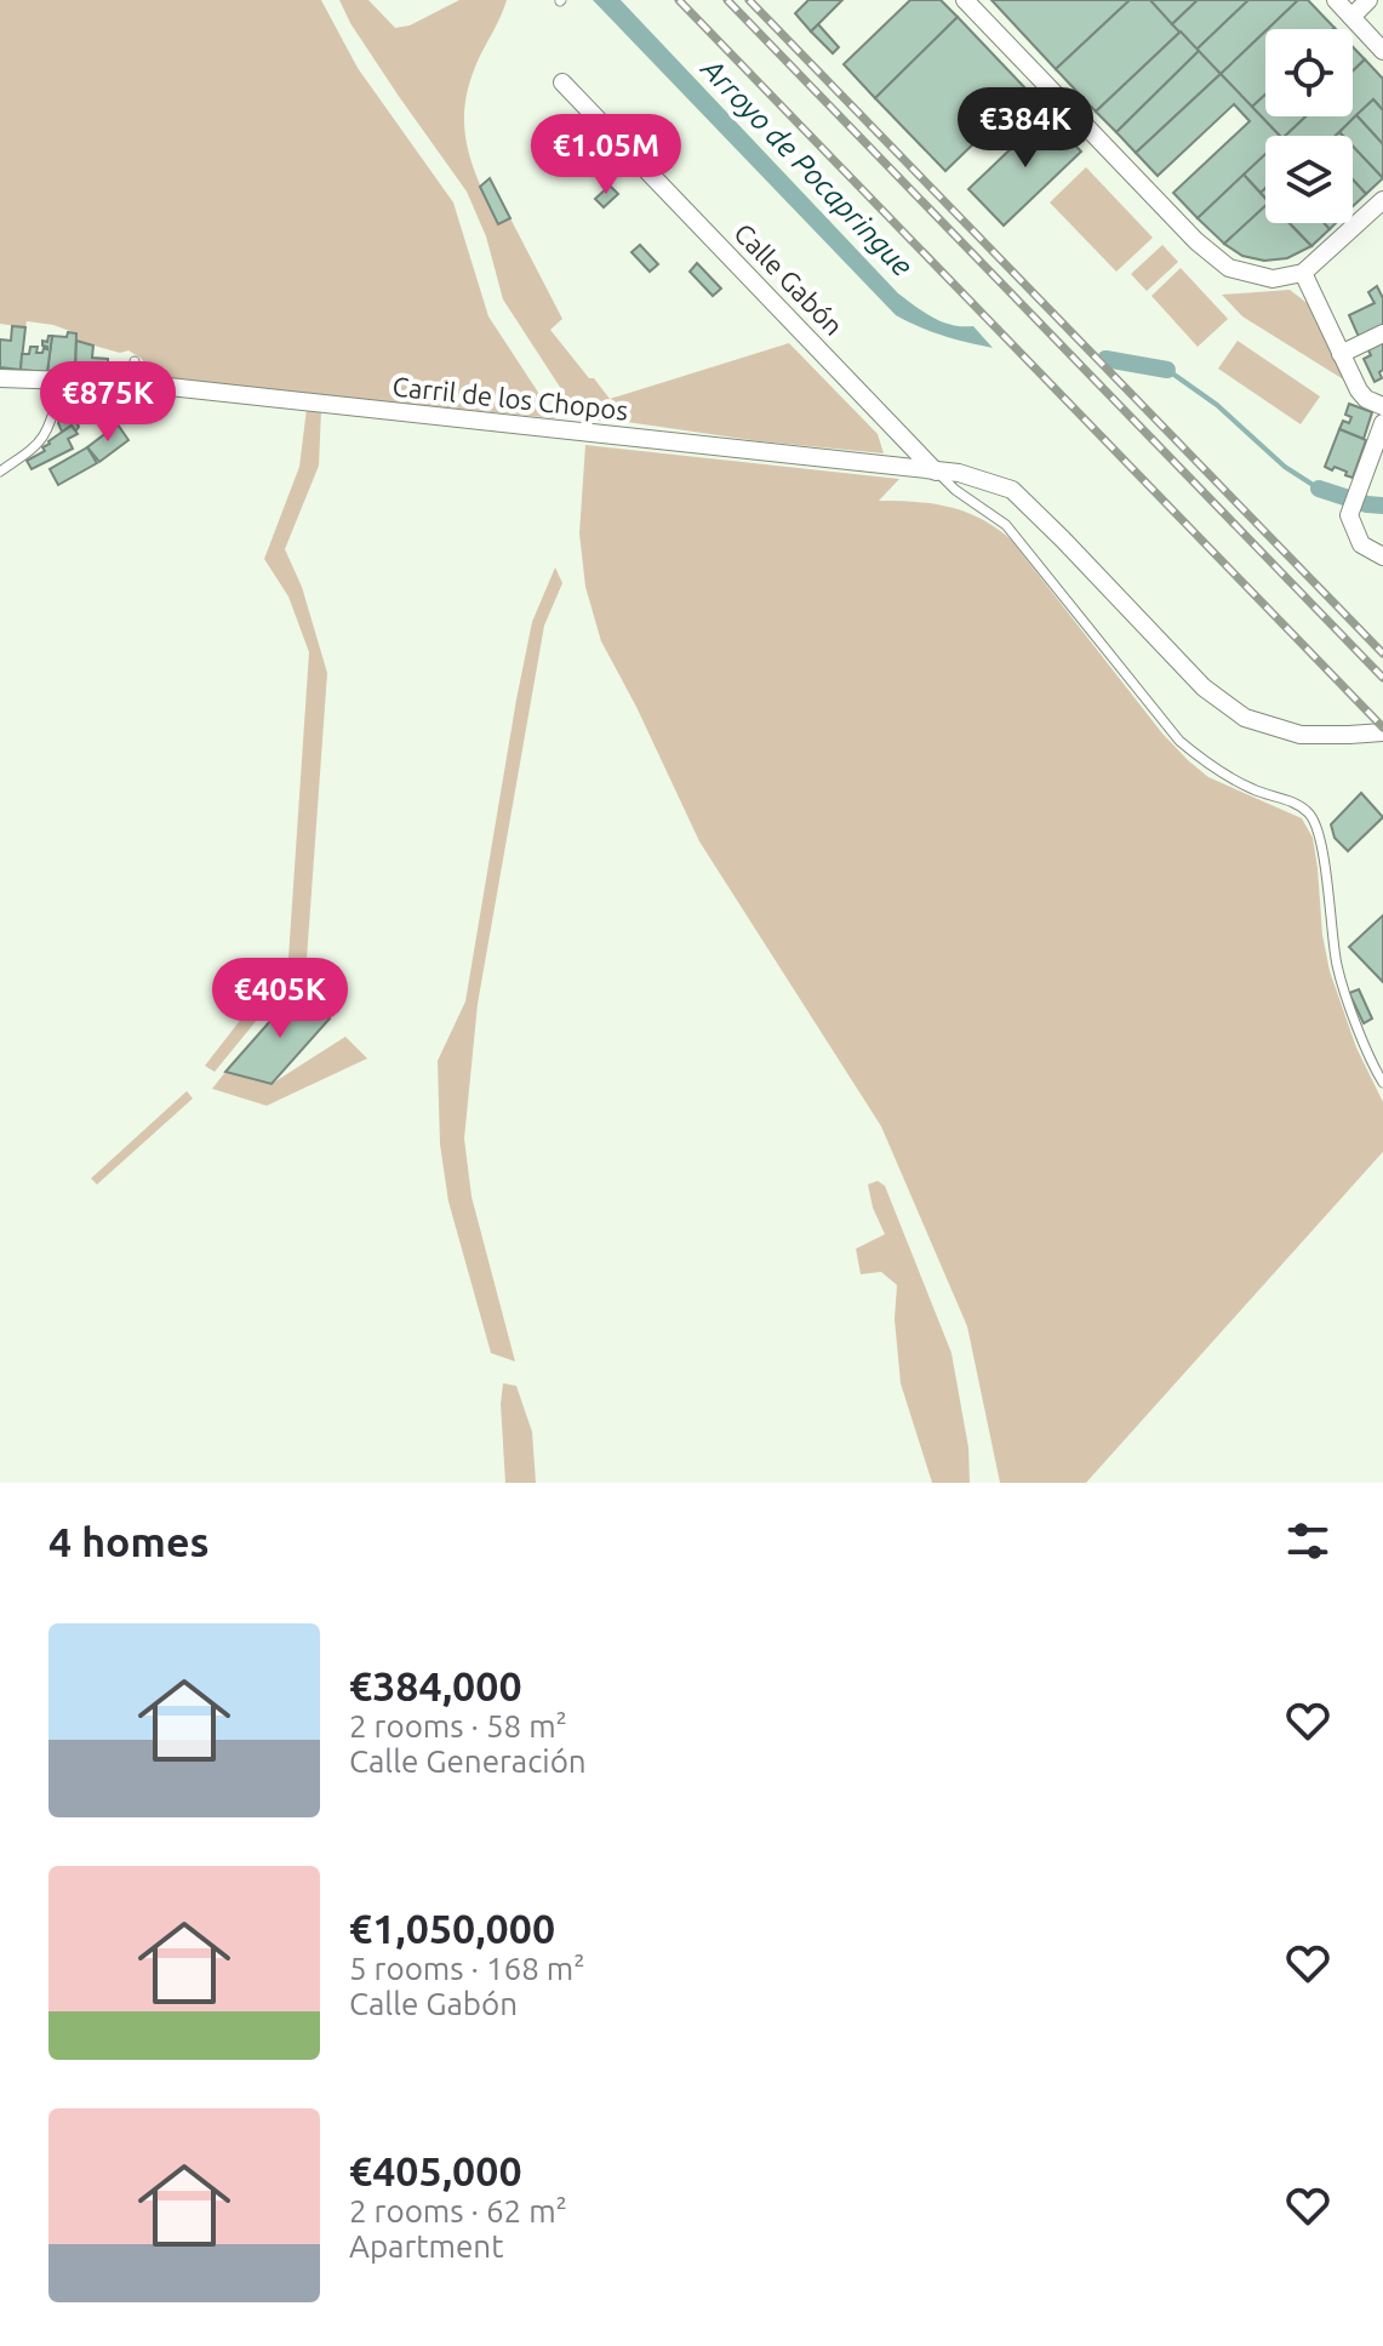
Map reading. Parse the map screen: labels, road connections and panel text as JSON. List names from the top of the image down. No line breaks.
{"streets":{"street":["Calle Gabón","Carril de los Chopos"]},"crossings":[["Calle Gabón","Carril de los Chopos"]],"water":["Arroyo de Pocapringue"],"page":{"price":["€384K","€1.05M","€875K","€405K"],"heading":"4 homes","list":[{"name":"€384,000","note":"2 rooms · 58 m² · Calle Generación"},{"name":"€1,050,000","note":"5 rooms · 168 m² · Calle Gabón"},{"name":"€405,000","note":"2 rooms · 62 m² · Apartment"}]}}
